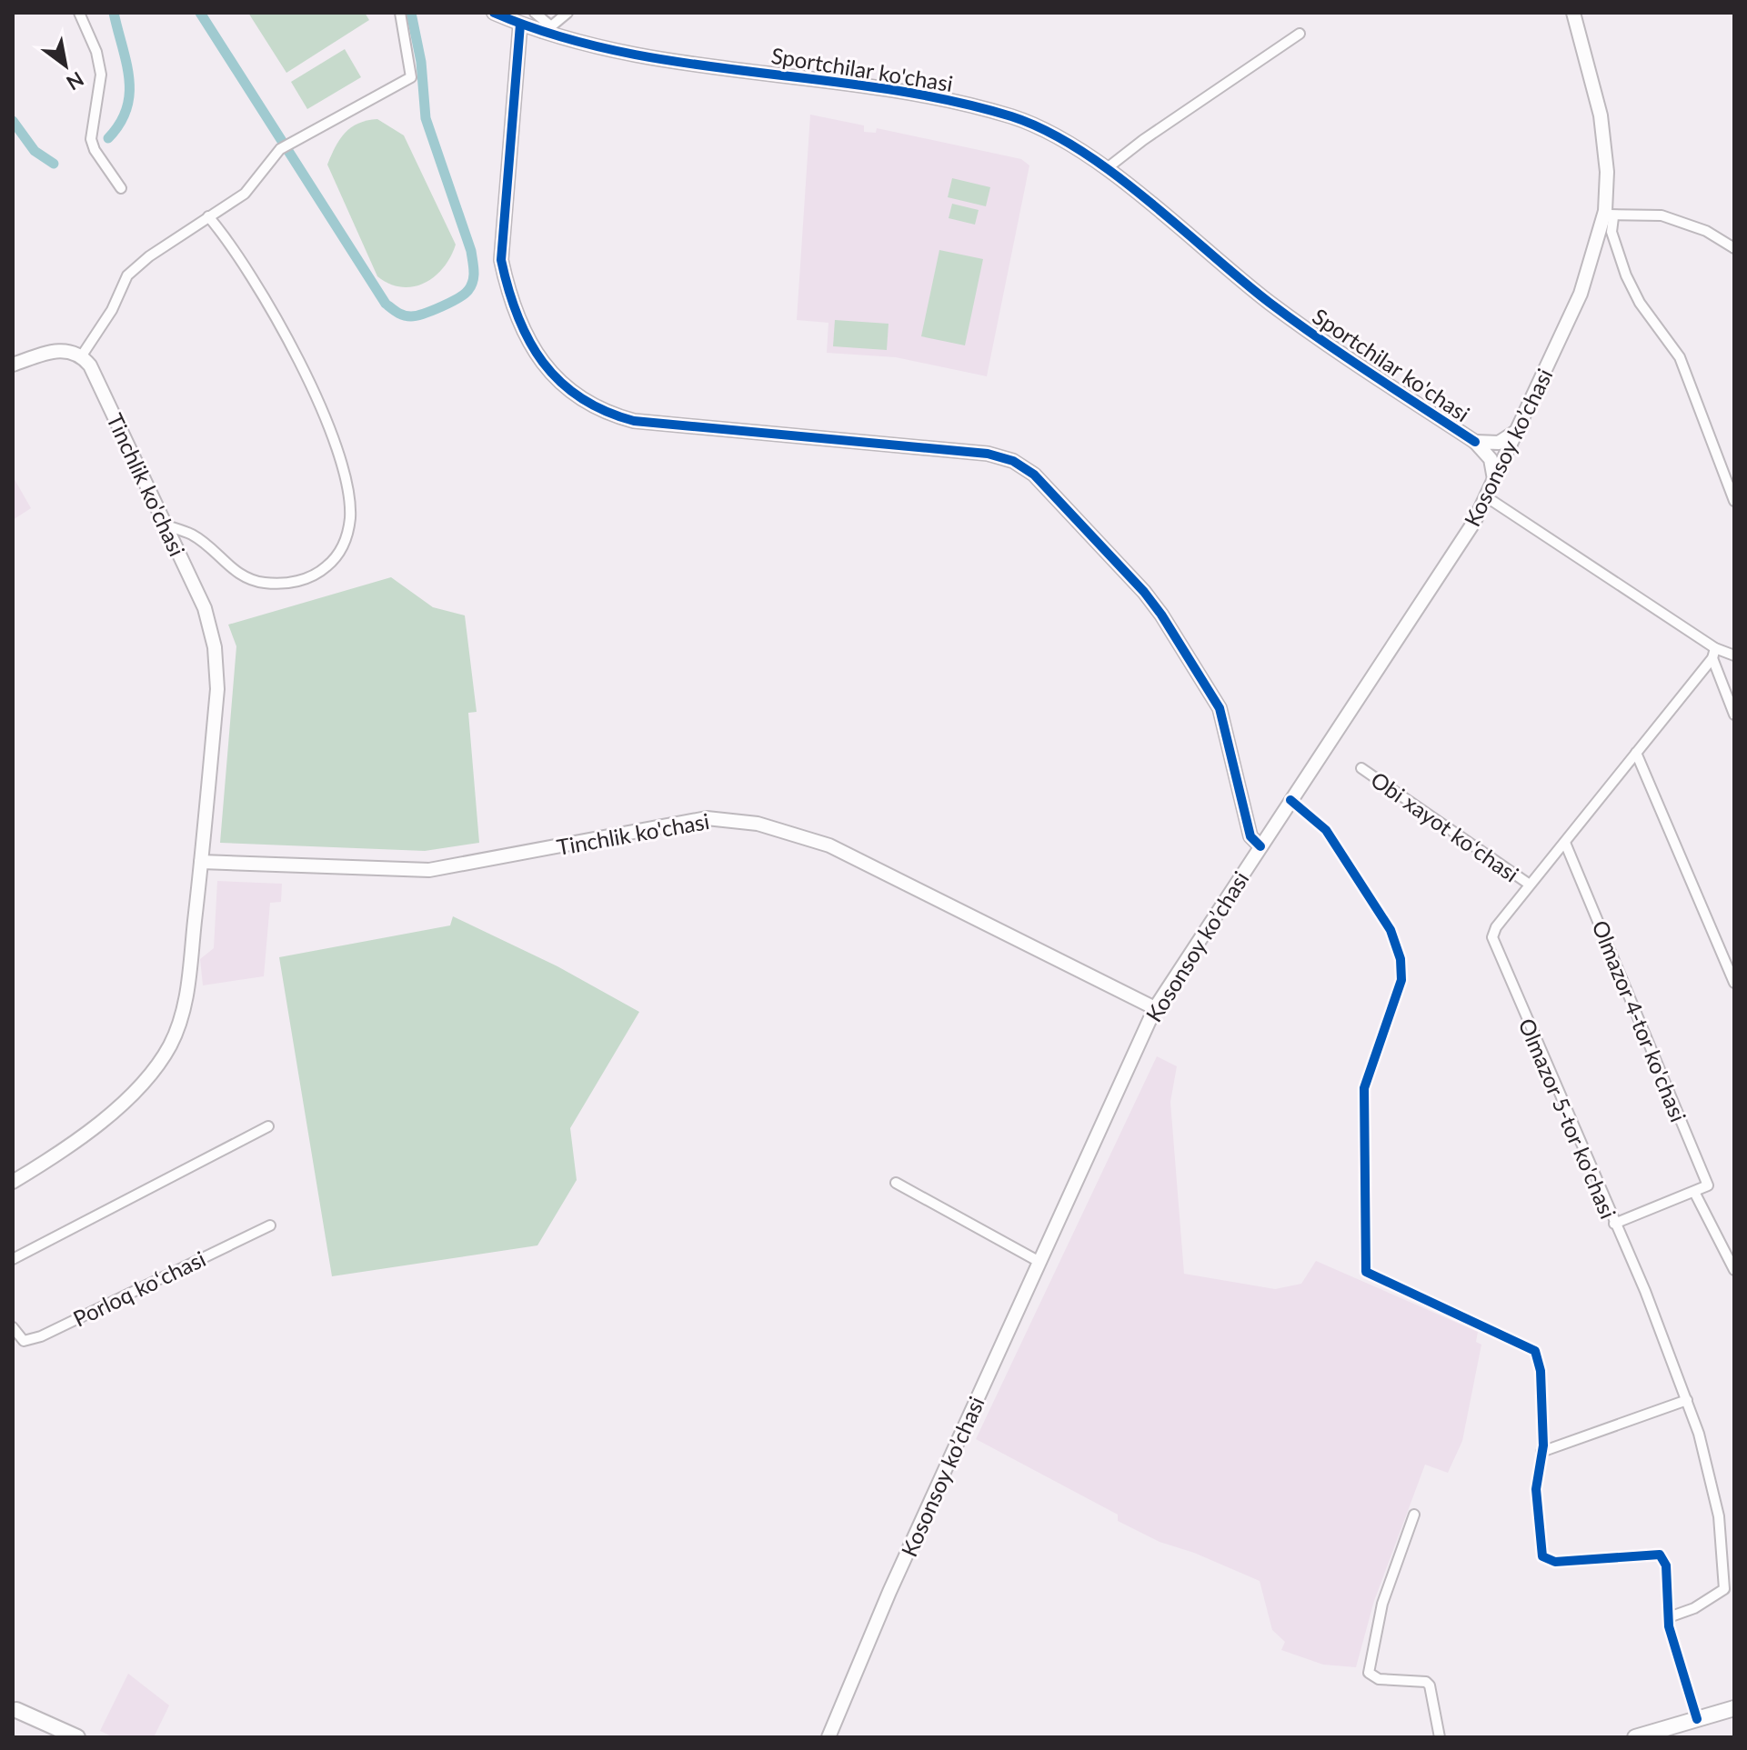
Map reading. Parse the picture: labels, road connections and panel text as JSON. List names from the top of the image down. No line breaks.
{"streets":{"street":["Sportchilar ko'chasi","Kosonsoy ko’chasi","Tinchlik ko'chasi","Obi xayot koʻchasi","Olmazor 4-tor ko'chasi","Olmazor 5-tor ko'chasi","Porloq koʻchasi"]},"crossings":[["Kosonsoy ko’chasi","Tinchlik ko'chasi"],["Obi xayot koʻchasi","Olmazor 5-tor ko'chasi"],["Olmazor 4-tor ko'chasi","Olmazor 5-tor ko'chasi"]],"north":"bottom right"}
